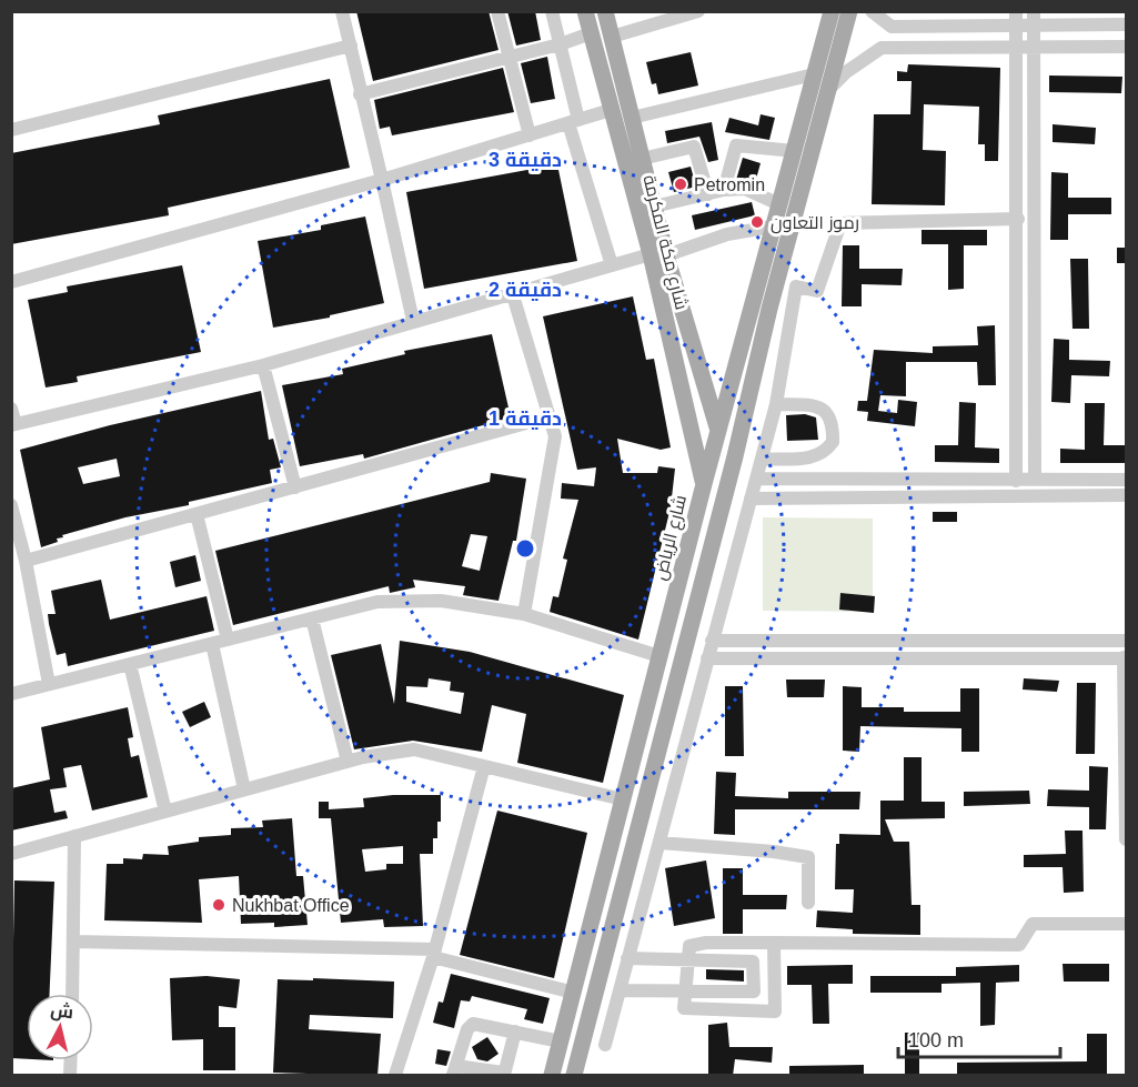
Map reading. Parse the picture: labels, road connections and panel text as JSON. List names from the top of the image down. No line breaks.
{"streets":{"main road":["شارع مكة المكرمة","شارع الرياض"]},"crossings":[["شارع مكة المكرمة","شارع الرياض"]],"places":["Petromin","رموز التعاون","Nukhbat Office"],"scale_bar":"100 m","north":"top","rings":["3 دقيقة","2 دقيقة","1 دقيقة"]}
